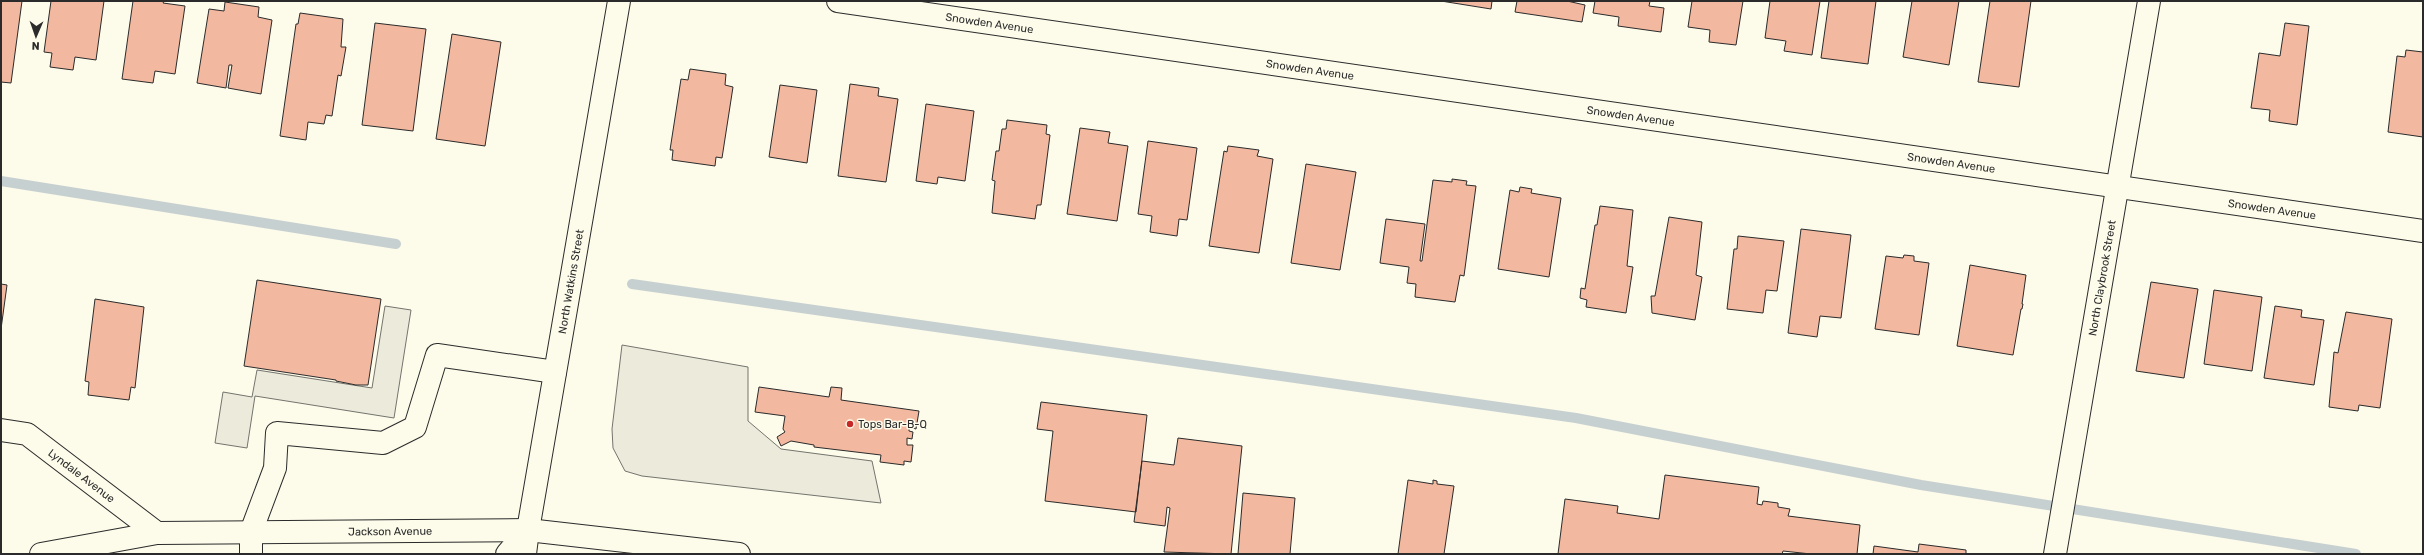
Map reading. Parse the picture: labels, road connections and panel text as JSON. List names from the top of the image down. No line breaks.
{"streets":{"street":["Snowden Avenue","North Claybrook Street","North Watkins Street","Lyndale Avenue","Jackson Avenue"]},"crossings":[["Snowden Avenue","North Claybrook Street"],["North Watkins Street","Jackson Avenue"],["Lyndale Avenue","Jackson Avenue"]],"places":["Tops Bar-B-Q"],"north":"bottom"}
